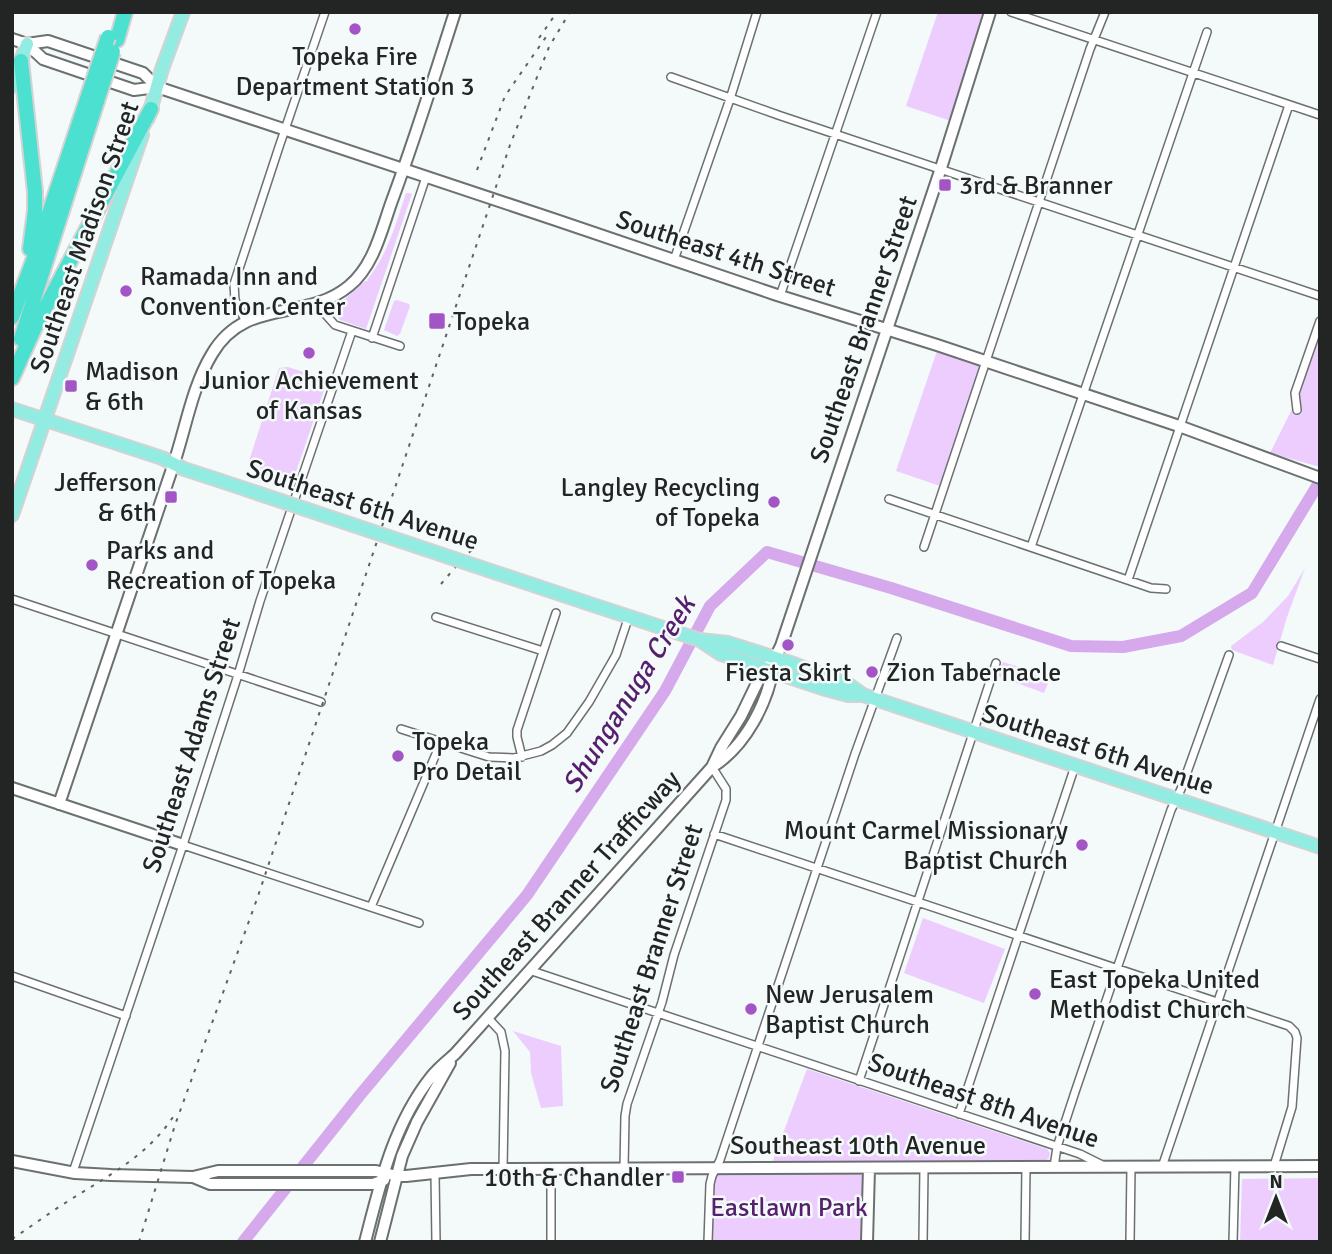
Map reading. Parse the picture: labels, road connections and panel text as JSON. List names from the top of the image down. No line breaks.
{"streets":{"main road":["Southeast Madison Street","Southeast 4th Street","Southeast Branner Street","Southeast 6th Avenue","Southeast Branner Trafficway","Southeast 10th Avenue"],"street":["Southeast Adams Street","Southeast 8th Avenue"]},"crossings":[["Southeast Madison Street","Southeast 4th Street"],["Southeast Madison Street","Southeast 6th Avenue"],["Southeast 4th Street","Southeast Branner Street"],["Southeast Branner Street","Southeast 6th Avenue"],["Southeast Branner Street","Southeast Branner Trafficway"],["Southeast Branner Street","Southeast 8th Avenue"],["Southeast Branner Street","Southeast 10th Avenue"],["Southeast Adams Street","Southeast 10th Avenue"],["Southeast Branner Trafficway","Southeast 8th Avenue"],["Southeast Branner Trafficway","Southeast 10th Avenue"],["Southeast 8th Avenue","Southeast 10th Avenue"]],"water":["Shunganuga Creek"],"parks":["Eastlawn Park"],"places":{"other":["Topeka Fire Department Station 3","Ramada Inn and Convention Center","Junior Achievement of Kansas","Langley Recycling of Topeka","Parks and Recreation of Topeka","Fiesta Skirt","Zion Tabernacle","Topeka Pro Detail","Mount Carmel Missionary Baptist Church","East Topeka United Methodist Church","New Jerusalem Baptist Church"],"transit":["3rd & Branner","Topeka","Madison & 6th","Jefferson & 6th","10th & Chandler"]},"north":"top"}
